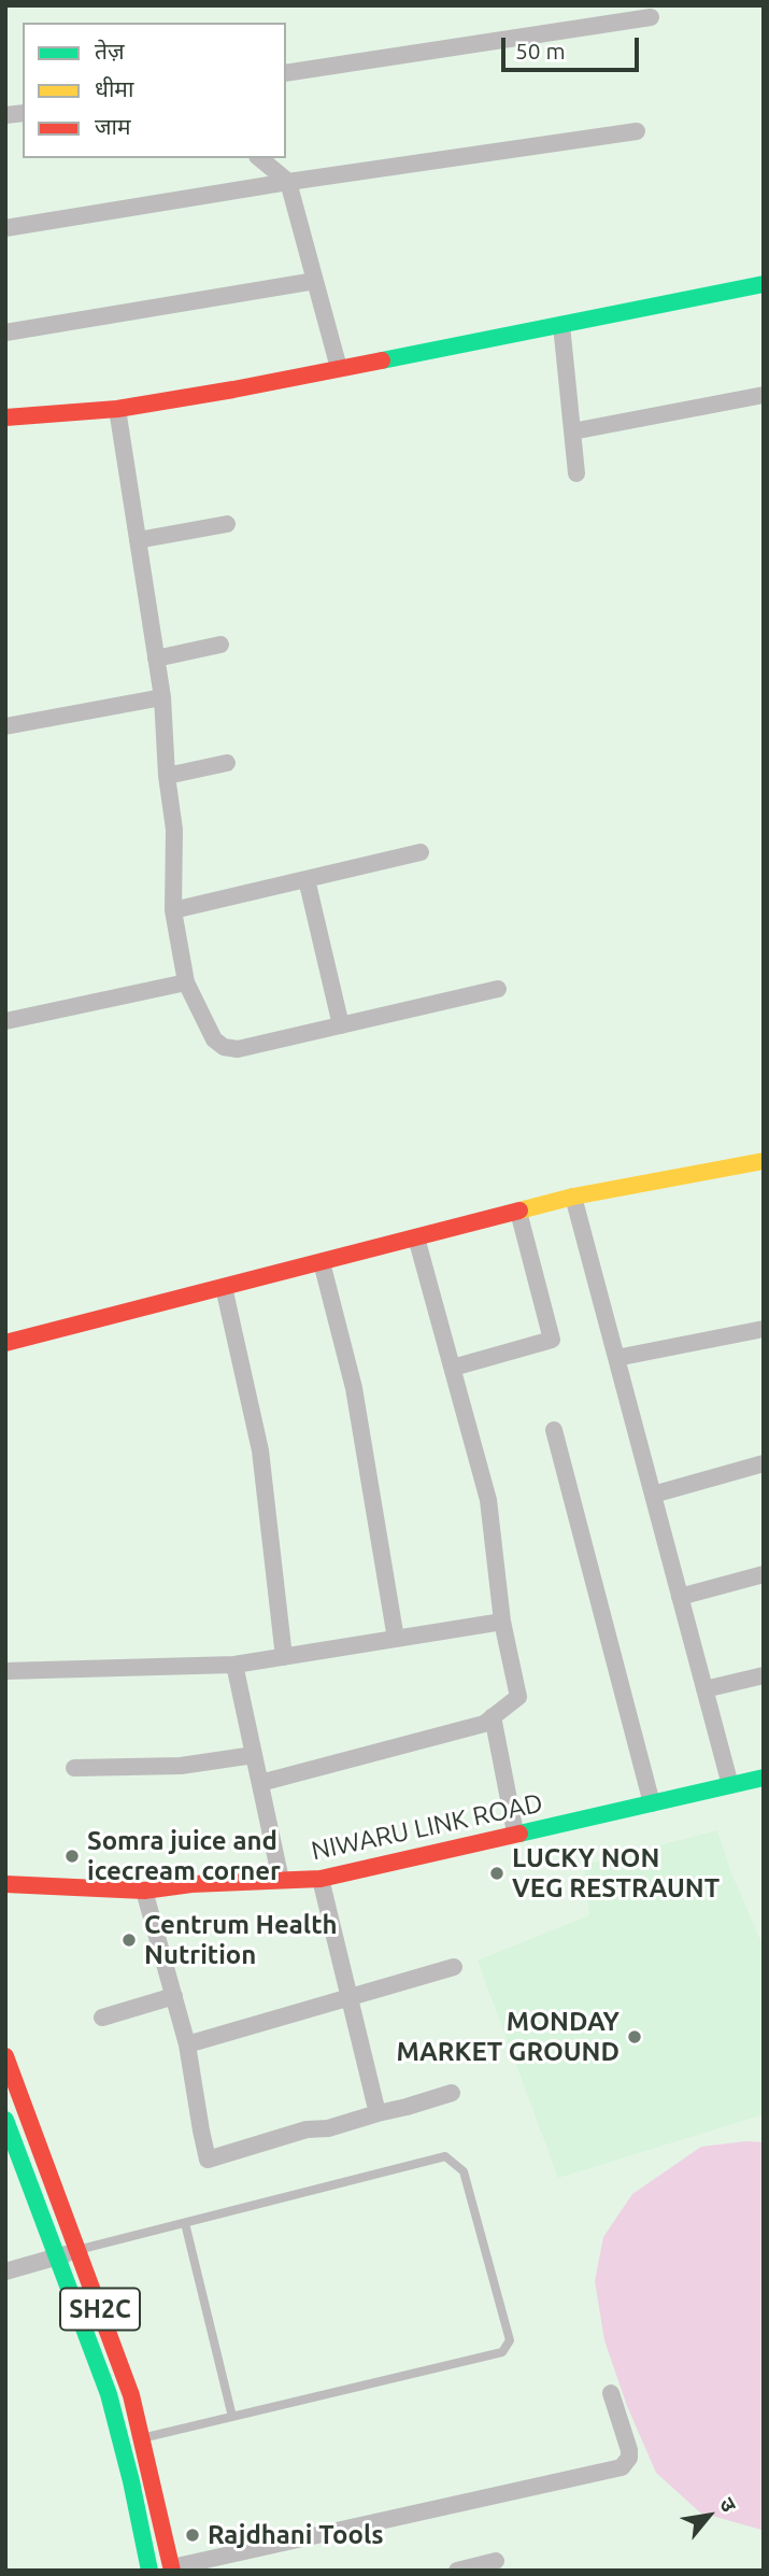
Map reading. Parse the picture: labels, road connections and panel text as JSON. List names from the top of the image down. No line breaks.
{"streets":{"street":["NIWARU LINK ROAD","SH2C"]},"places":["Somra juice and icecream corner","LUCKY NON VEG RESTRAUNT","Centrum Health Nutrition","MONDAY MARKET GROUND","Rajdhani Tools"],"legend":["तेज़","धीमा","जाम"],"scale_bar":"50 m","north":"top right"}
